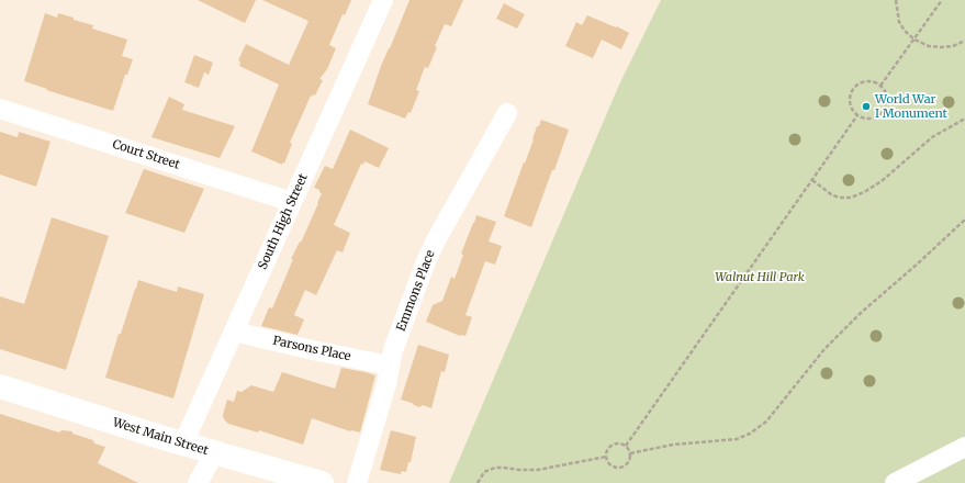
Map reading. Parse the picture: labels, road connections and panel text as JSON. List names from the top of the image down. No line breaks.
{"streets":{"main road":["West Main Street"],"street":["Court Street","South High Street","Emmons Place","Parsons Place"]},"crossings":[["Court Street","South High Street"],["South High Street","Parsons Place"],["South High Street","West Main Street"],["Emmons Place","Parsons Place"]],"parks":["Walnut Hill Park"],"places":["World War I Monument"]}
